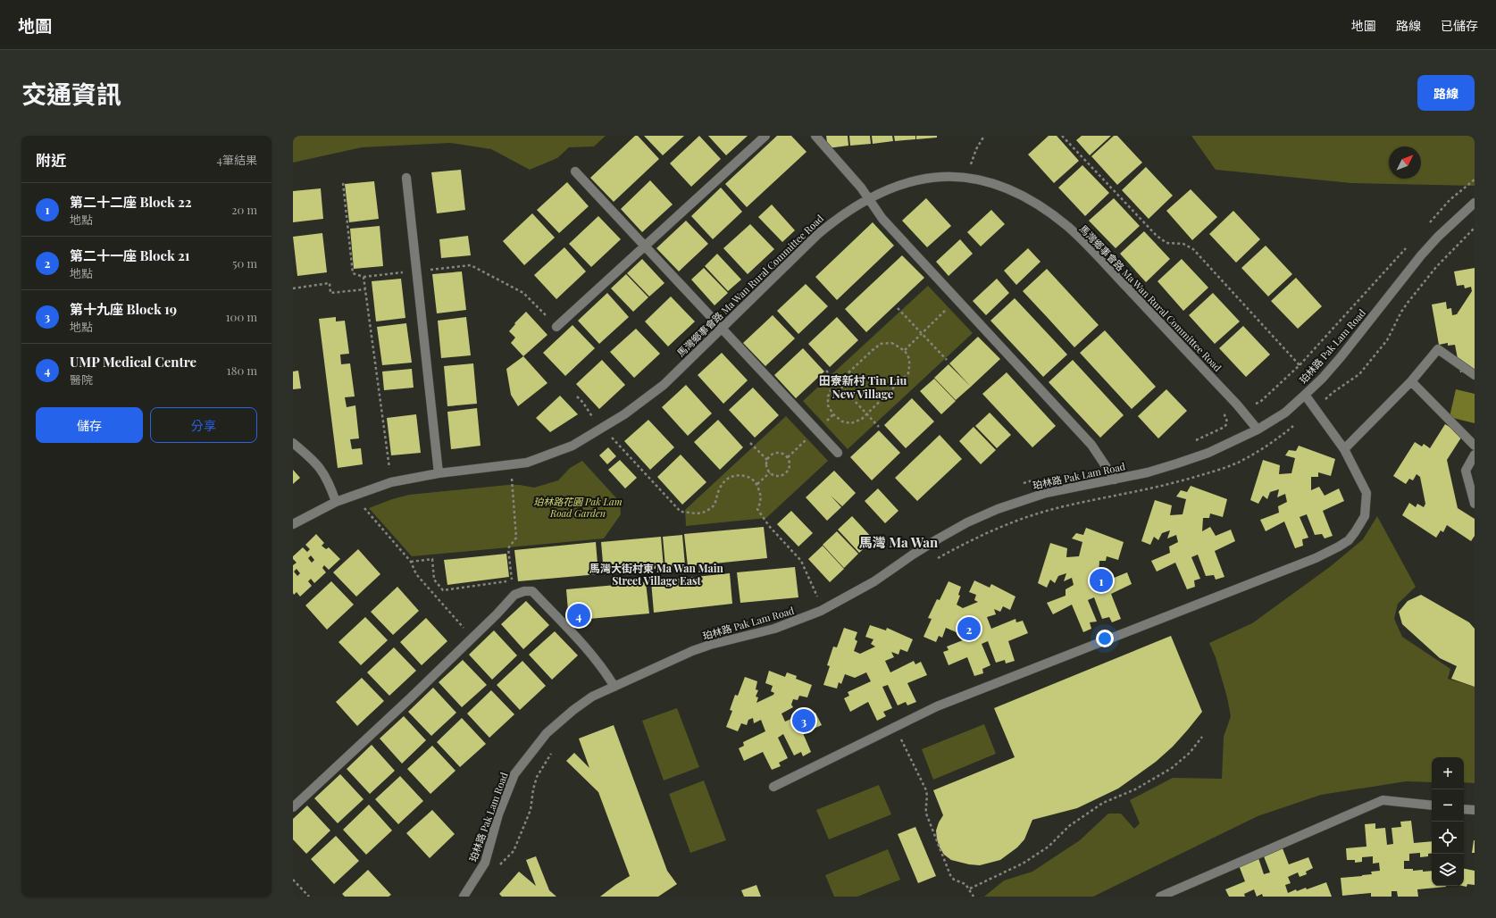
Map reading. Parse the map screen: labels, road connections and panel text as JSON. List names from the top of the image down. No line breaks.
{"streets":{"street":["馬灣鄉事會路 Ma Wan Rural Committee Road","珀林路 Pak Lam Road"]},"crossings":[["馬灣鄉事會路 Ma Wan Rural Committee Road","珀林路 Pak Lam Road"]],"districts":["田寮新村 Tin Liu New Village","馬灣 Ma Wan","馬灣大街村東 Ma Wan Main Street Village East"],"parks":["珀林路花園 Pak Lam Road Garden"],"north":"top right","page":{"header":"地圖","nav":["地圖","路線","已儲存"],"title":"交通資訊","buttons":["路線",["儲存","分享"]],"heading":["附近","4筆結果"],"list":[{"mark":"1","name":"第二十二座 Block 22","note":"地點","value":"20 m"},{"mark":"2","name":"第二十一座 Block 21","note":"地點","value":"50 m"},{"mark":"3","name":"第十九座 Block 19","note":"地點","value":"100 m"},{"mark":"4","name":"UMP Medical Centre","note":"醫院","value":"180 m"}],"pins":["1","4","2","3"],"map_buttons":["+","−"]}}
